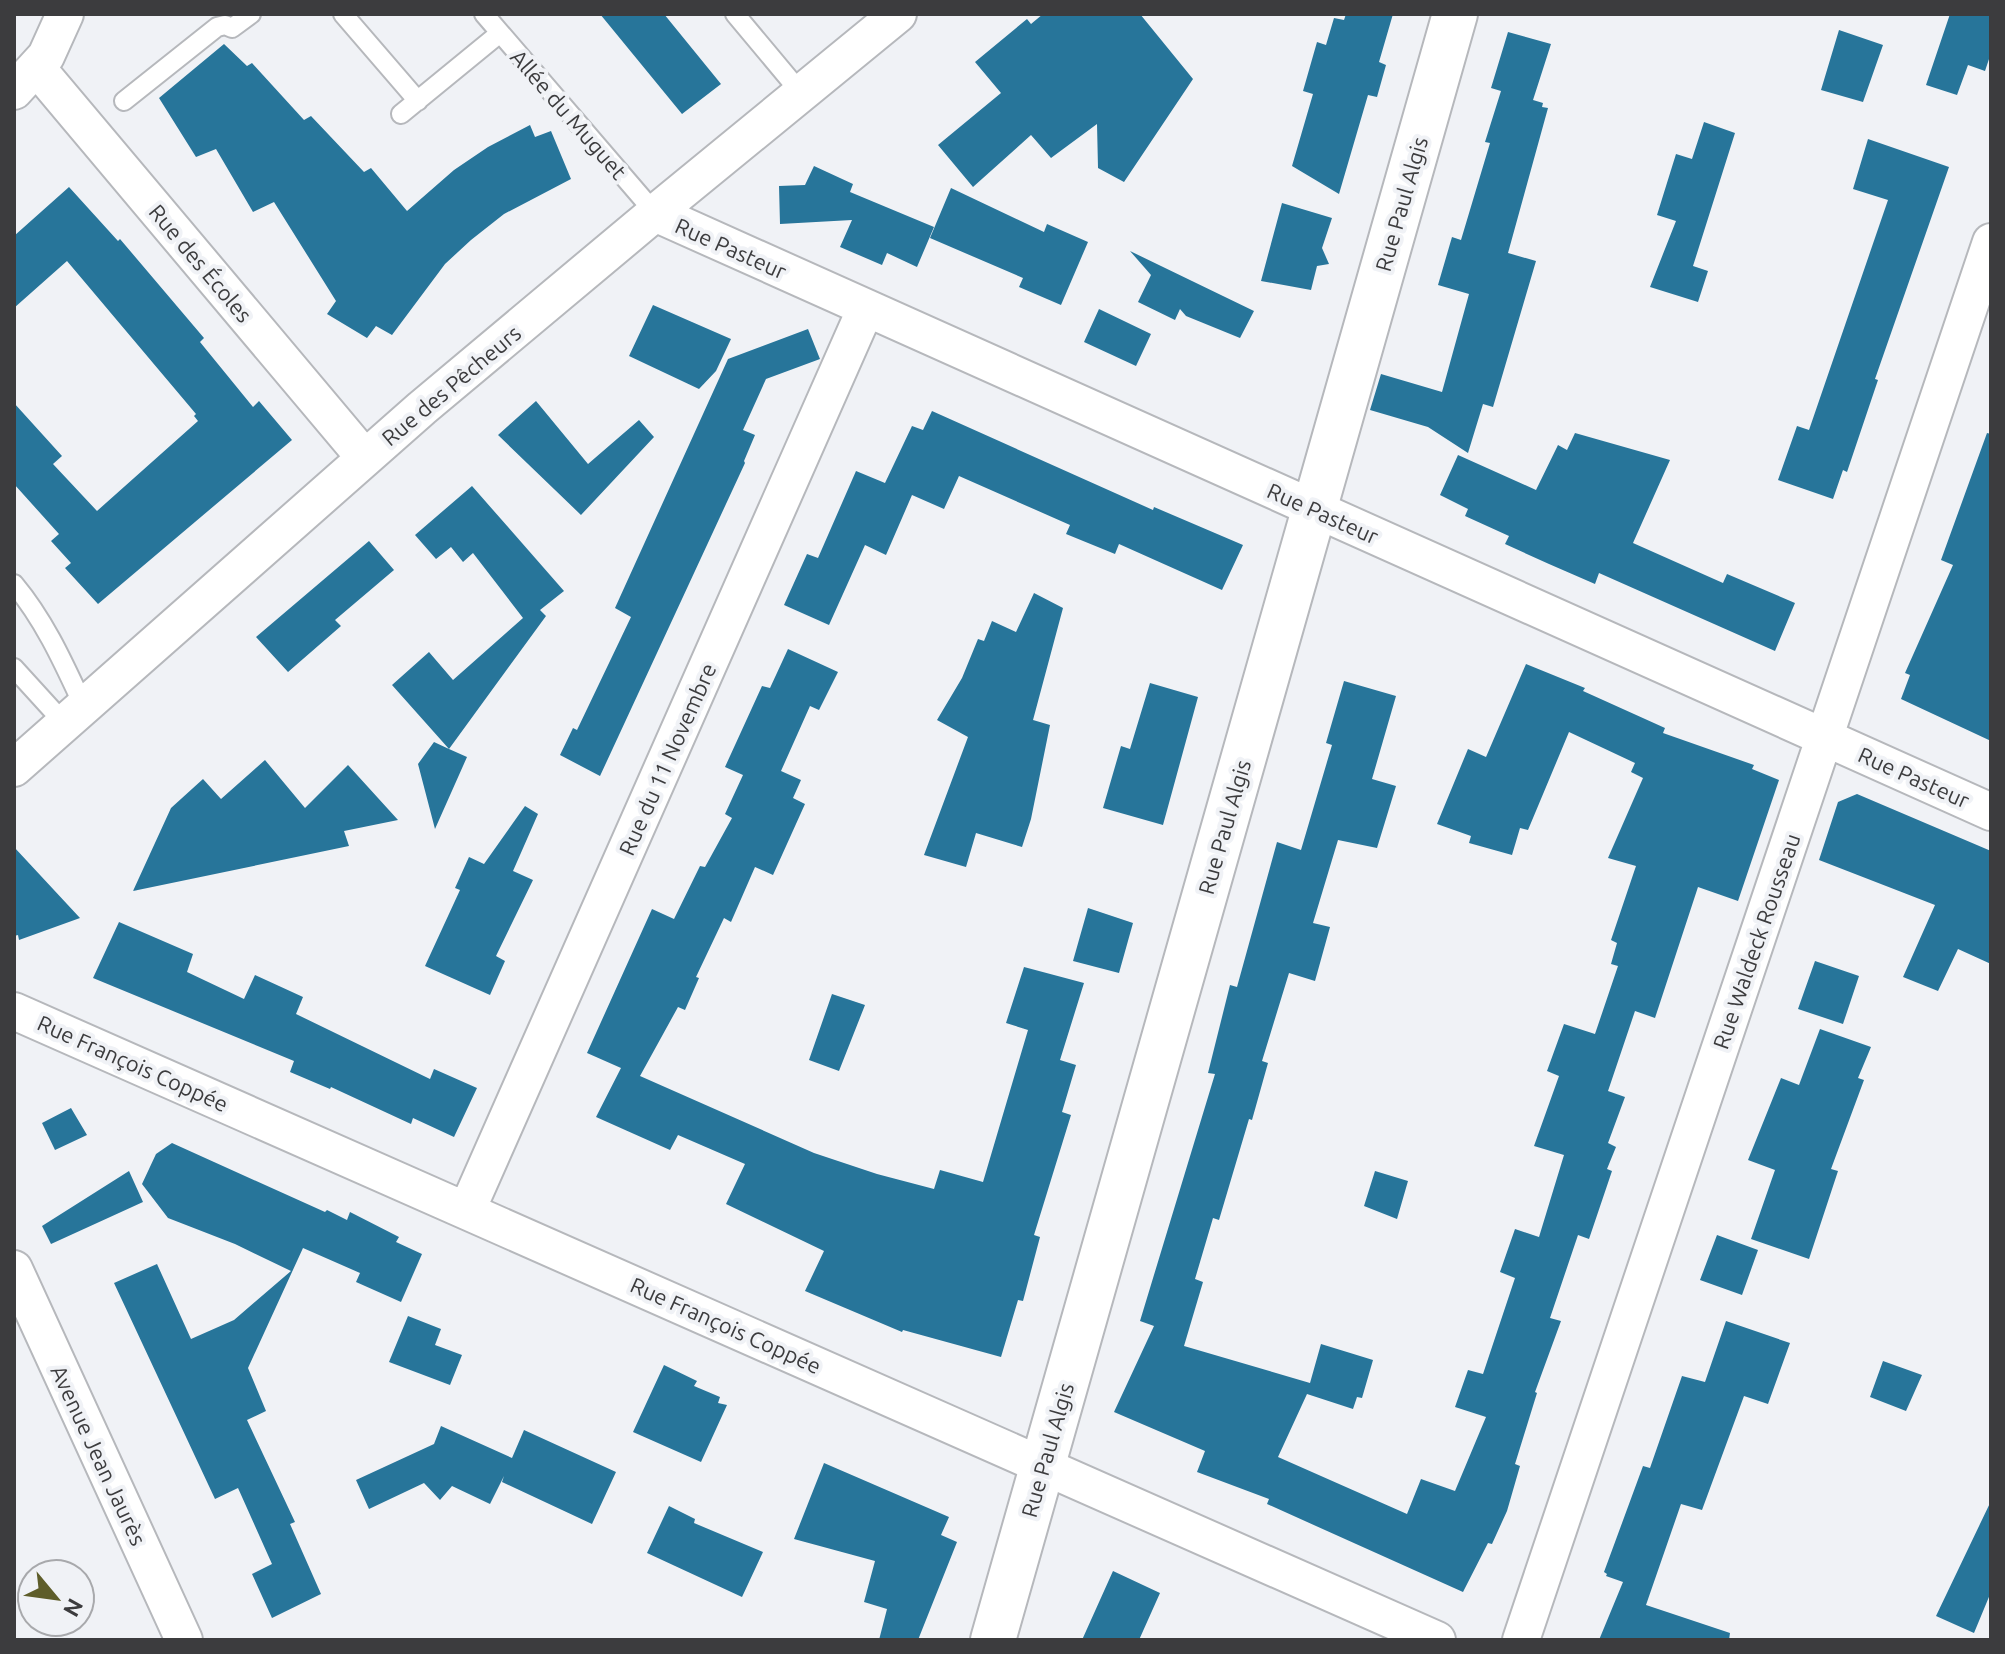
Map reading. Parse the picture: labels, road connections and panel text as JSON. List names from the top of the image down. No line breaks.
{"streets":{"street":["Rue Paul Algis","Rue Pasteur","Rue des Écoles","Rue des Pêcheurs","Rue du 11 Novembre","Rue Waldeck Rousseau","Rue François Coppée","Avenue Jean Jaurès"],"lane":["Allée du Muguet"]},"crossings":[["Allée du Muguet","Rue Pasteur"],["Allée du Muguet","Rue des Pêcheurs"],["Rue Paul Algis","Rue Pasteur"],["Rue Paul Algis","Rue François Coppée"],["Rue Pasteur","Rue des Pêcheurs"],["Rue Pasteur","Rue du 11 Novembre"],["Rue Pasteur","Rue Waldeck Rousseau"],["Rue des Écoles","Rue des Pêcheurs"],["Rue du 11 Novembre","Rue François Coppée"]],"north":"bottom right"}
